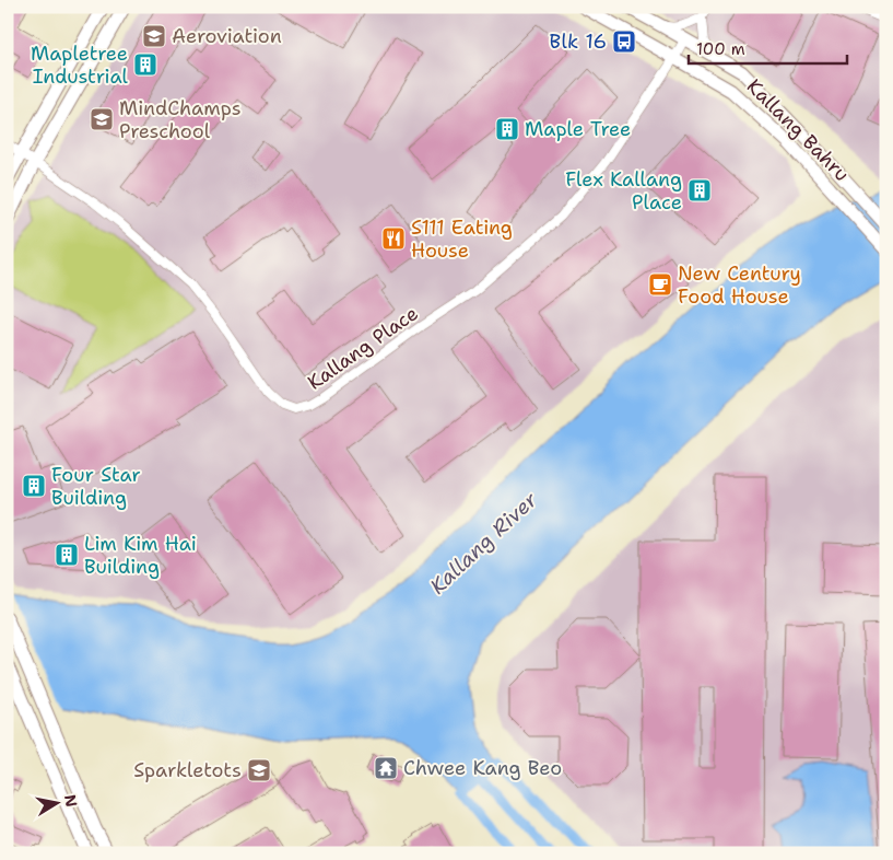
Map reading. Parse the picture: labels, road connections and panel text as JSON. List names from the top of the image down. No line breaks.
{"streets":{"main road":["Kallang Bahru"],"street":["Kallang Place"]},"crossings":[["Kallang Bahru","Kallang Place"]],"water":["Kallang River"],"places":{"school or university":["Aeroviation","MindChamps Preschool","Sparkletots"],"bus stop":["Blk 16"],"building":["Mapletree Industrial","Maple Tree","Flex Kallang Place","Four Star Building","Lim Kim Hai Building"],"restaurant":["S111 Eating House"],"cafe":["New Century Food House"],"temple":["Chwee Kang Beo"]},"scale_bar":"100 m","north":"right"}
